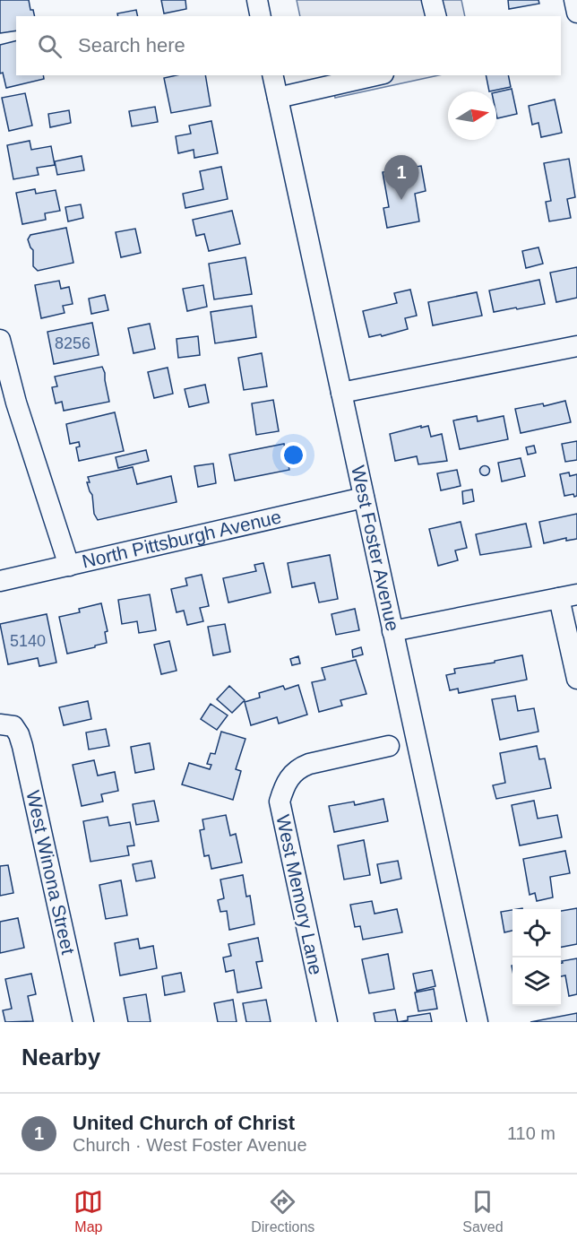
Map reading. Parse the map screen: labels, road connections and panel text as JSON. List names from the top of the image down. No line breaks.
{"streets":{"street":["North Pittsburgh Avenue","West Foster Avenue","West Winona Street","West Memory Lane"]},"crossings":[["North Pittsburgh Avenue","West Foster Avenue"]],"house_numbers":["8256","5140"],"north":"right","page":{"search":"Search here","pins":"1","heading":"Nearby","list":[{"mark":"1","name":"United Church of Christ","note":"Church · West Foster Avenue","value":"110 m"}],"nav":["Map","Directions","Saved"]}}
